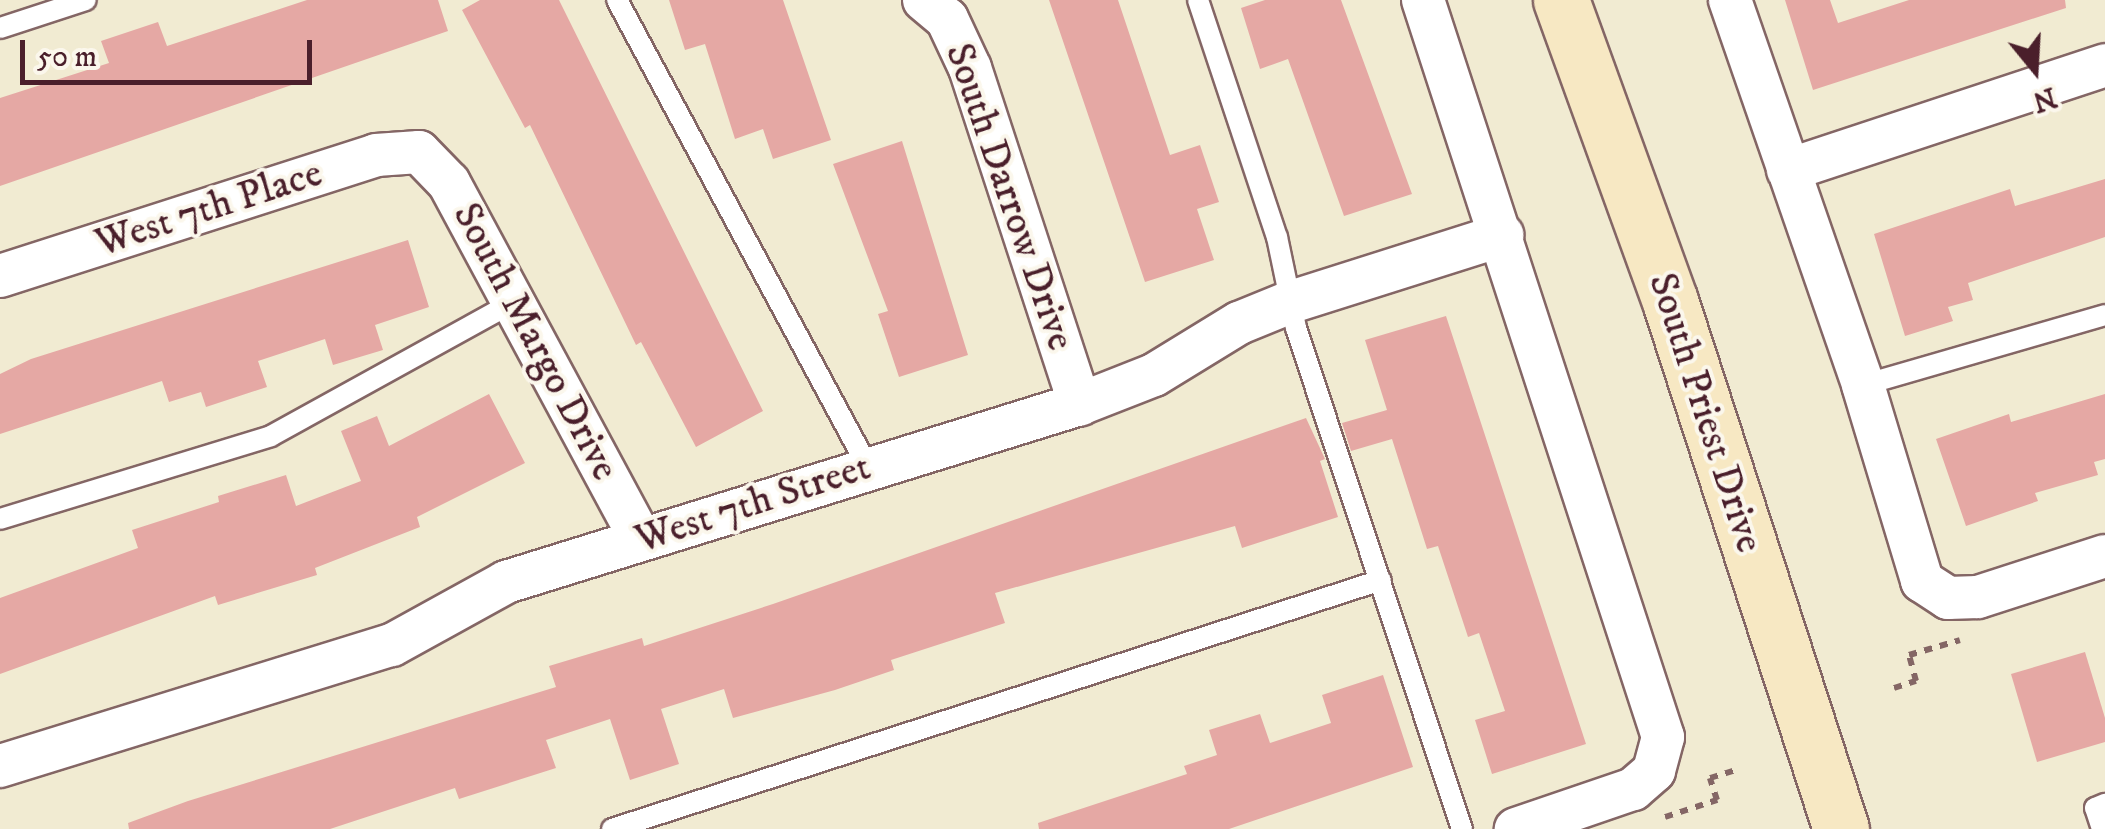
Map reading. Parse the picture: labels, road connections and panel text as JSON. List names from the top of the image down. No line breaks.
{"streets":{"main road":["South Priest Drive"],"street":["South Darrow Drive","West 7th Place","South Margo Drive","West 7th Street"]},"crossings":[["South Darrow Drive","West 7th Street"],["West 7th Place","South Margo Drive"],["South Margo Drive","West 7th Street"]],"scale_bar":"50 m","north":"bottom"}
